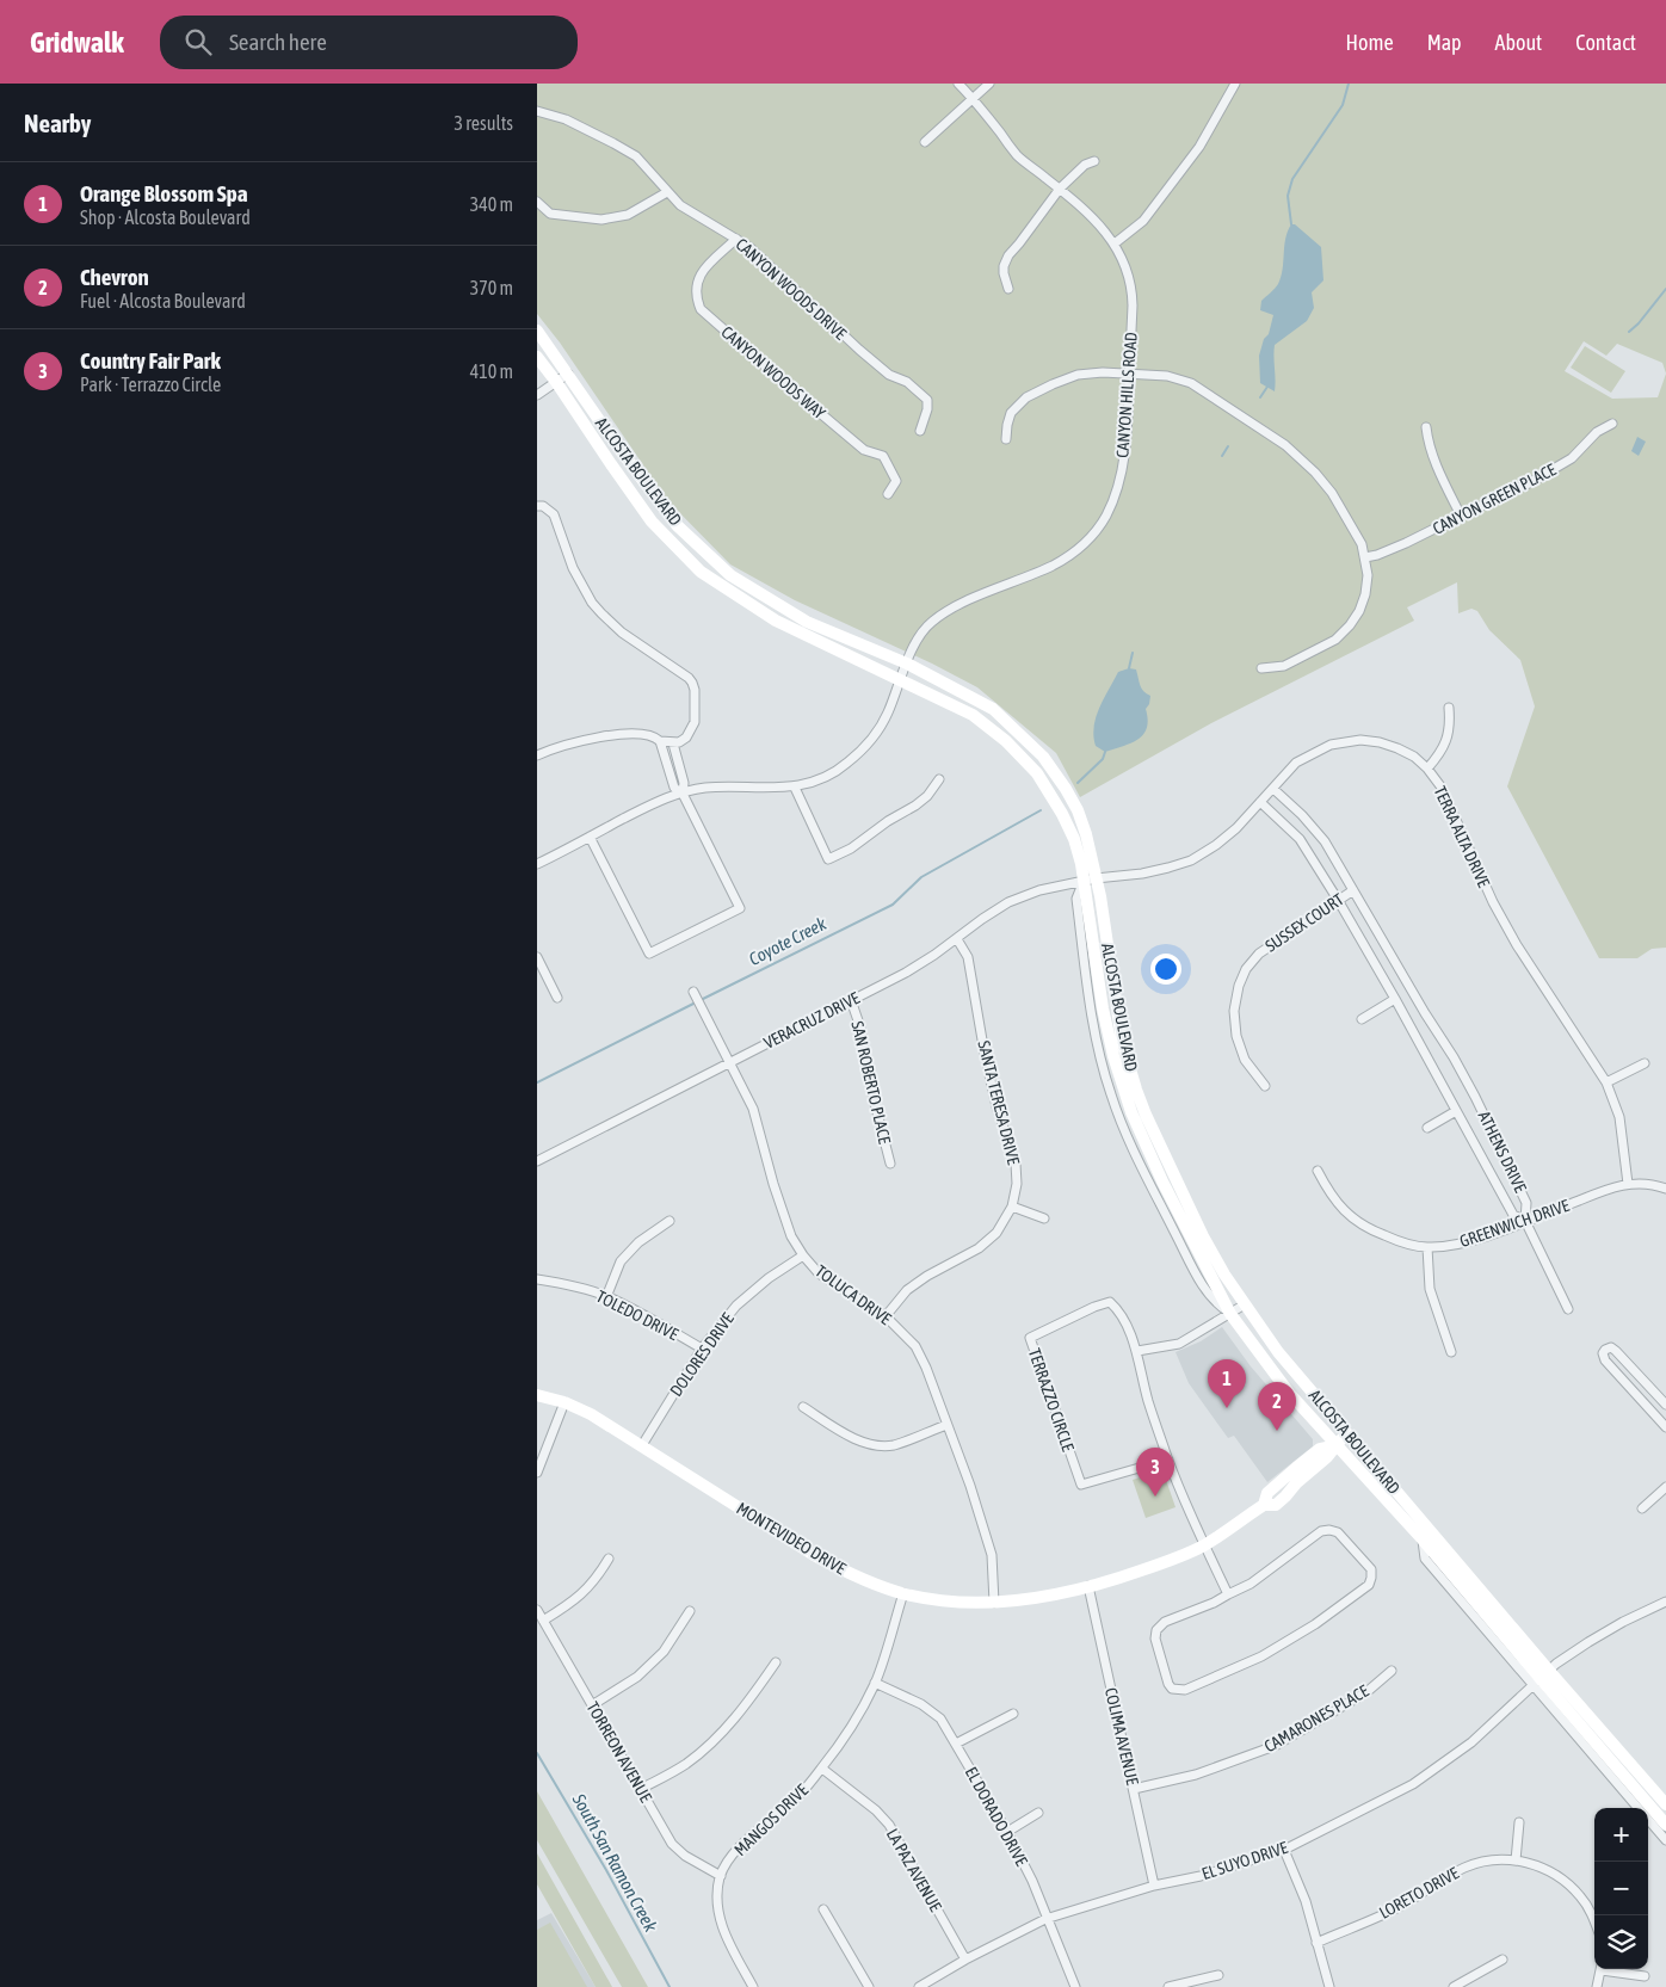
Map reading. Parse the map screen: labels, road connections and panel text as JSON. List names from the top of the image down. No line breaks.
{"streets":{"main road":["ALCOSTA BOULEVARD","MONTEVIDEO DRIVE"],"street":["CANYON WOODS DRIVE","CANYON WOODS WAY","CANYON HILLS ROAD","CANYON GREEN PLACE","TERRA ALTA DRIVE","SUSSEX COURT","VERACRUZ DRIVE","SAN ROBERTO PLACE","SANTA TERESA DRIVE","ATHENS DRIVE","GREENWICH DRIVE","TOLUCA DRIVE","TOLEDO DRIVE","DOLORES DRIVE","TERRAZZO CIRCLE","CAMARONES PLACE","COLIMA AVENUE","TORREON AVENUE","EL DORADO DRIVE","MANGOS DRIVE","EL SUYO DRIVE","LA PAZ AVENUE","LORETO DRIVE"]},"crossings":[["CANYON WOODS DRIVE","CANYON WOODS WAY"],["CANYON HILLS ROAD","ALCOSTA BOULEVARD"],["ALCOSTA BOULEVARD","TERRA ALTA DRIVE"],["ALCOSTA BOULEVARD","VERACRUZ DRIVE"],["ALCOSTA BOULEVARD","MONTEVIDEO DRIVE"],["ALCOSTA BOULEVARD","EL SUYO DRIVE"],["TERRA ALTA DRIVE","VERACRUZ DRIVE"],["TERRA ALTA DRIVE","ATHENS DRIVE"],["TERRA ALTA DRIVE","GREENWICH DRIVE"],["SUSSEX COURT","ATHENS DRIVE"],["VERACRUZ DRIVE","SAN ROBERTO PLACE"],["VERACRUZ DRIVE","SANTA TERESA DRIVE"],["VERACRUZ DRIVE","TOLUCA DRIVE"],["SANTA TERESA DRIVE","TOLUCA DRIVE"],["ATHENS DRIVE","GREENWICH DRIVE"],["TOLUCA DRIVE","DOLORES DRIVE"],["TOLUCA DRIVE","MONTEVIDEO DRIVE"],["TOLEDO DRIVE","DOLORES DRIVE"],["DOLORES DRIVE","MONTEVIDEO DRIVE"],["TERRAZZO CIRCLE","MONTEVIDEO DRIVE"],["MONTEVIDEO DRIVE","COLIMA AVENUE"],["MONTEVIDEO DRIVE","MANGOS DRIVE"],["CAMARONES PLACE","COLIMA AVENUE"],["COLIMA AVENUE","EL SUYO DRIVE"],["TORREON AVENUE","MANGOS DRIVE"],["EL DORADO DRIVE","MANGOS DRIVE"],["EL DORADO DRIVE","EL SUYO DRIVE"],["MANGOS DRIVE","LA PAZ AVENUE"],["EL SUYO DRIVE","LA PAZ AVENUE"]],"water":["Coyote Creek","South San Ramon Creek"],"page":{"header":"Gridwalk","search":"Search here","nav":["Home","Map","About","Contact"],"heading":["Nearby","3 results"],"list":[{"mark":"1","name":"Orange Blossom Spa","note":"Shop · Alcosta Boulevard","value":"340 m"},{"mark":"2","name":"Chevron","note":"Fuel · Alcosta Boulevard","value":"370 m"},{"mark":"3","name":"Country Fair Park","note":"Park · Terrazzo Circle","value":"410 m"}],"pins":["1","2","3"],"map_buttons":["+","−"]}}
